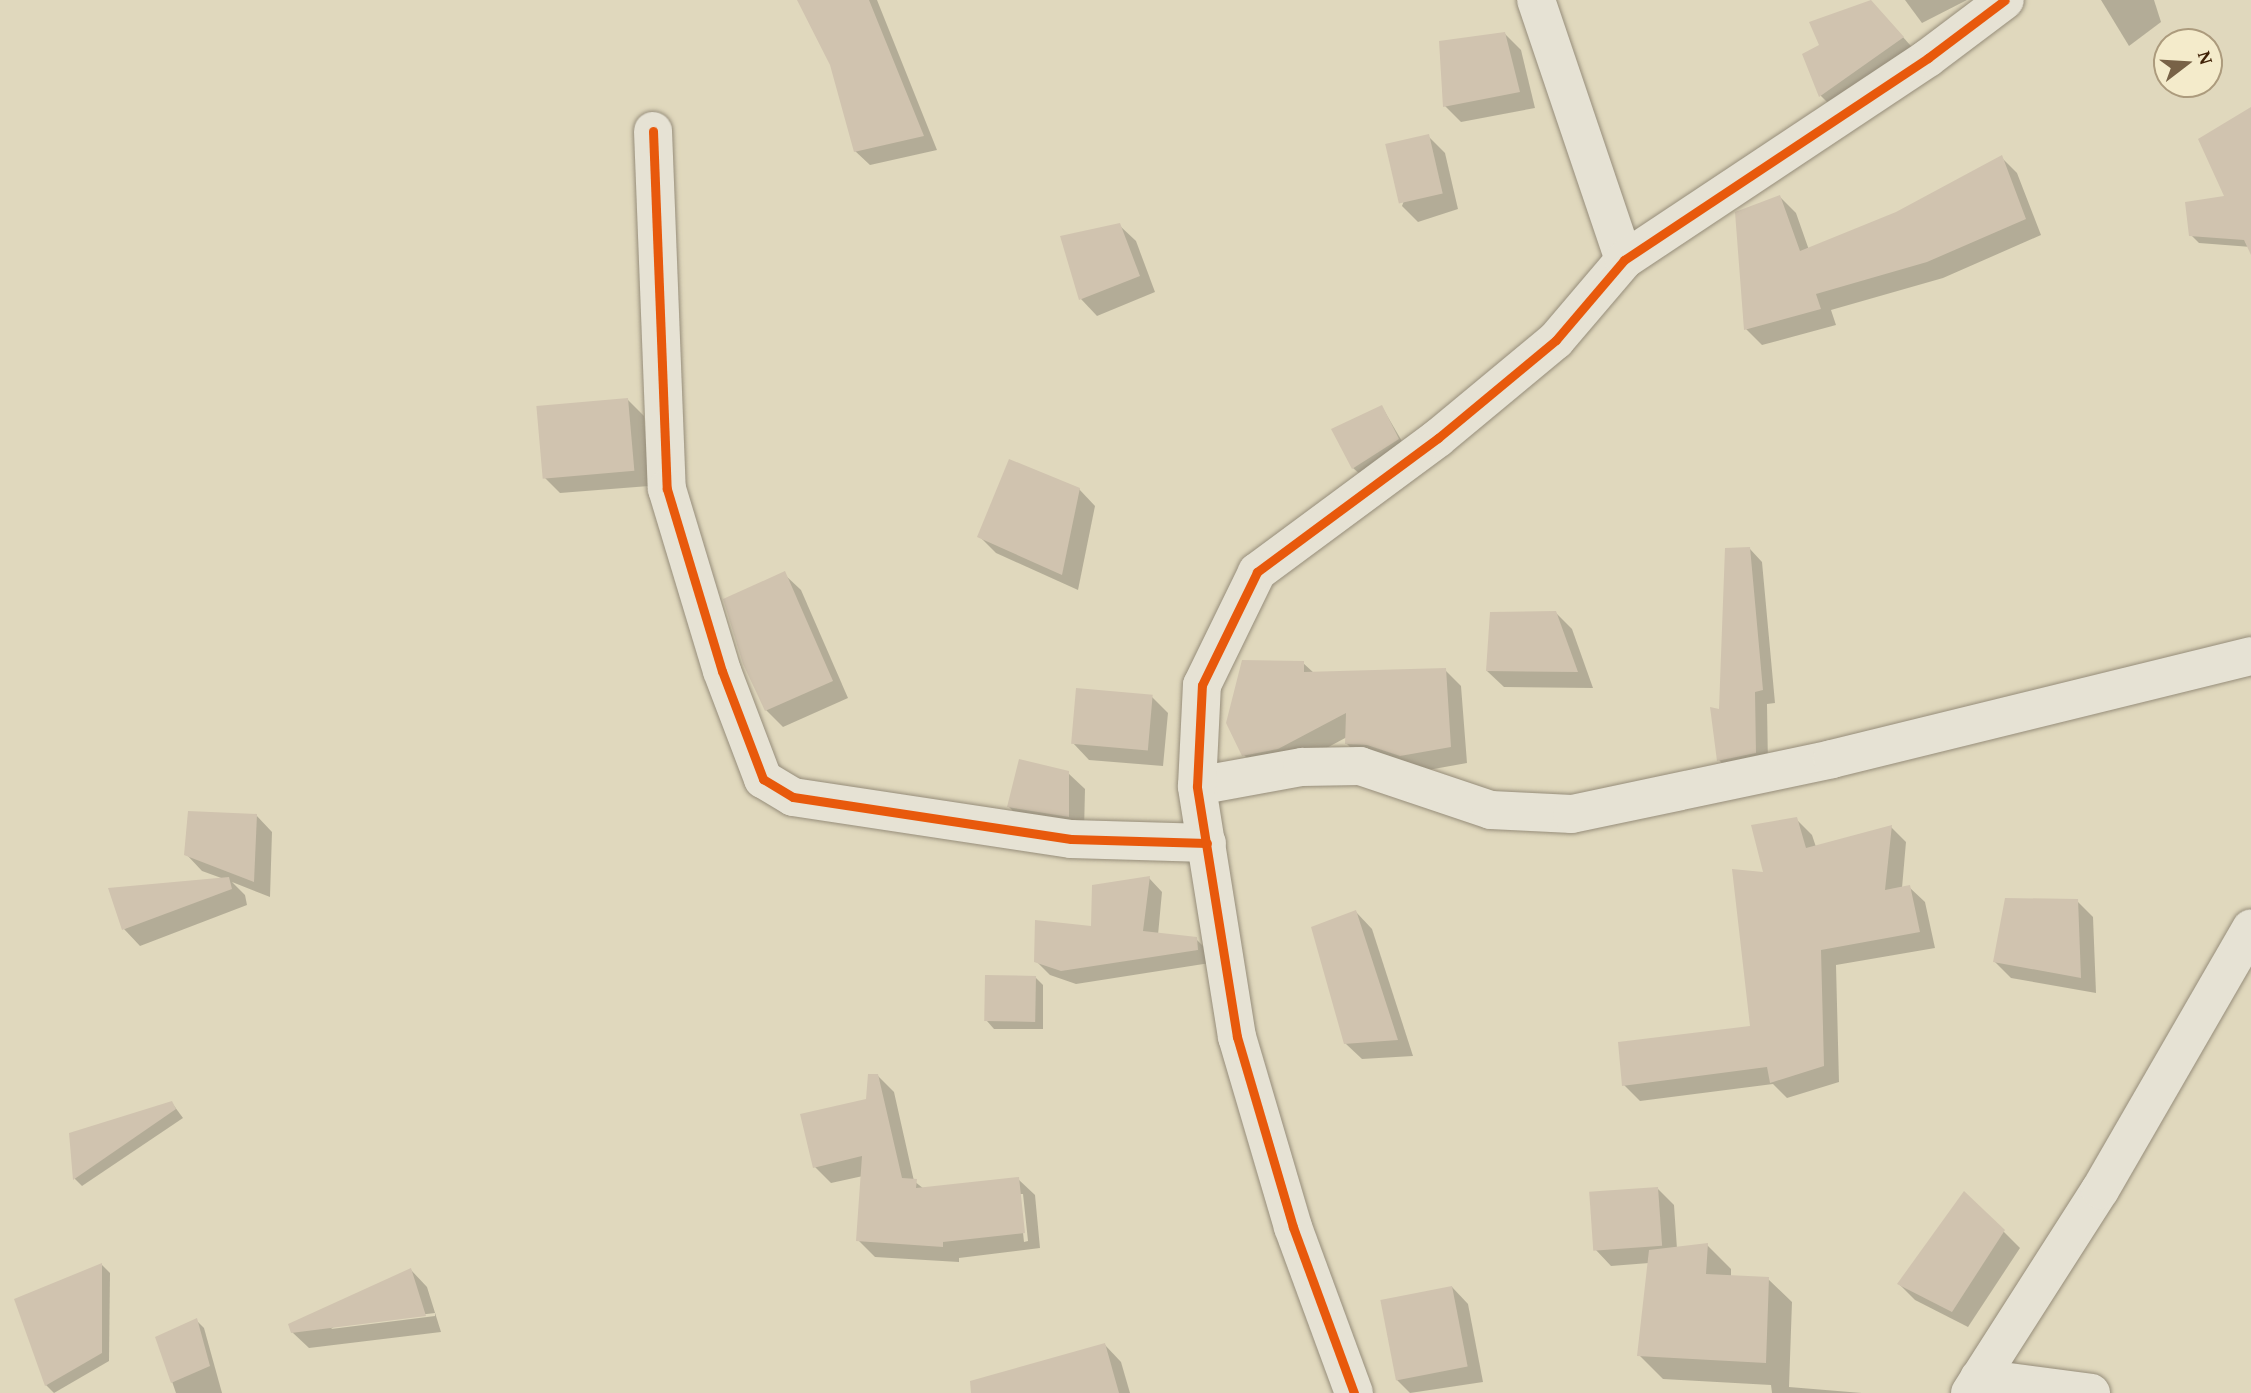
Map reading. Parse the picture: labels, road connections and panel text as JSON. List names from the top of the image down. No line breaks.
{"north":"right"}
